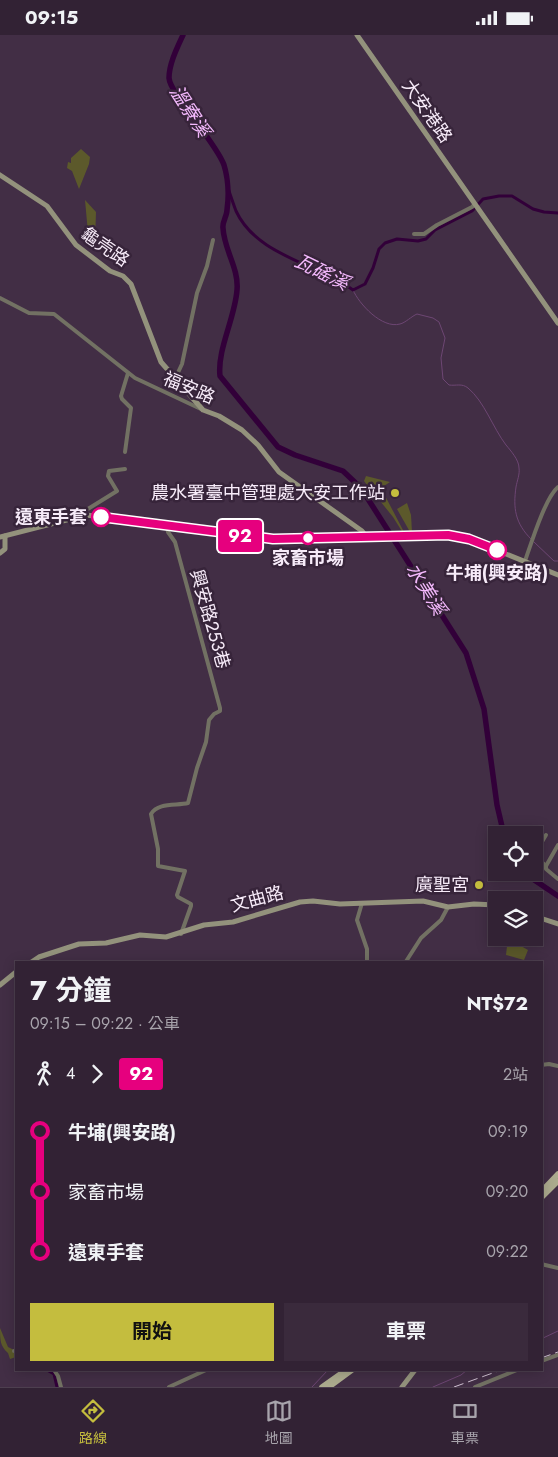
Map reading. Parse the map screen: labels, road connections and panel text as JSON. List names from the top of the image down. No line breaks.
{"streets":{"street":["大安港路","龜壳路","福安路","興安路253巷","文曲路"]},"crossings":[["龜壳路","福安路"],["興安路253巷","文曲路"]],"water":["溫寮溪","瓦磘溪","水美溪"],"places":["農水署臺中管理處大安工作站","遠東手套","家畜市場","牛埔(興安路)","廣聖宮"],"lines":["bus line 92"],"page":{"status":"09:15","on_map":"92","heading":["7 分鐘","09:15 – 09:22 · 公車","NT$72"],"legs":["4","92","2站"],"list":[{"name":"牛埔(興安路)","value":"09:19"},{"name":"家畜市場","value":"09:20"},{"name":"遠東手套","value":"09:22"}],"buttons":["開始","車票"],"tabs":["路線","地圖","車票"]}}
